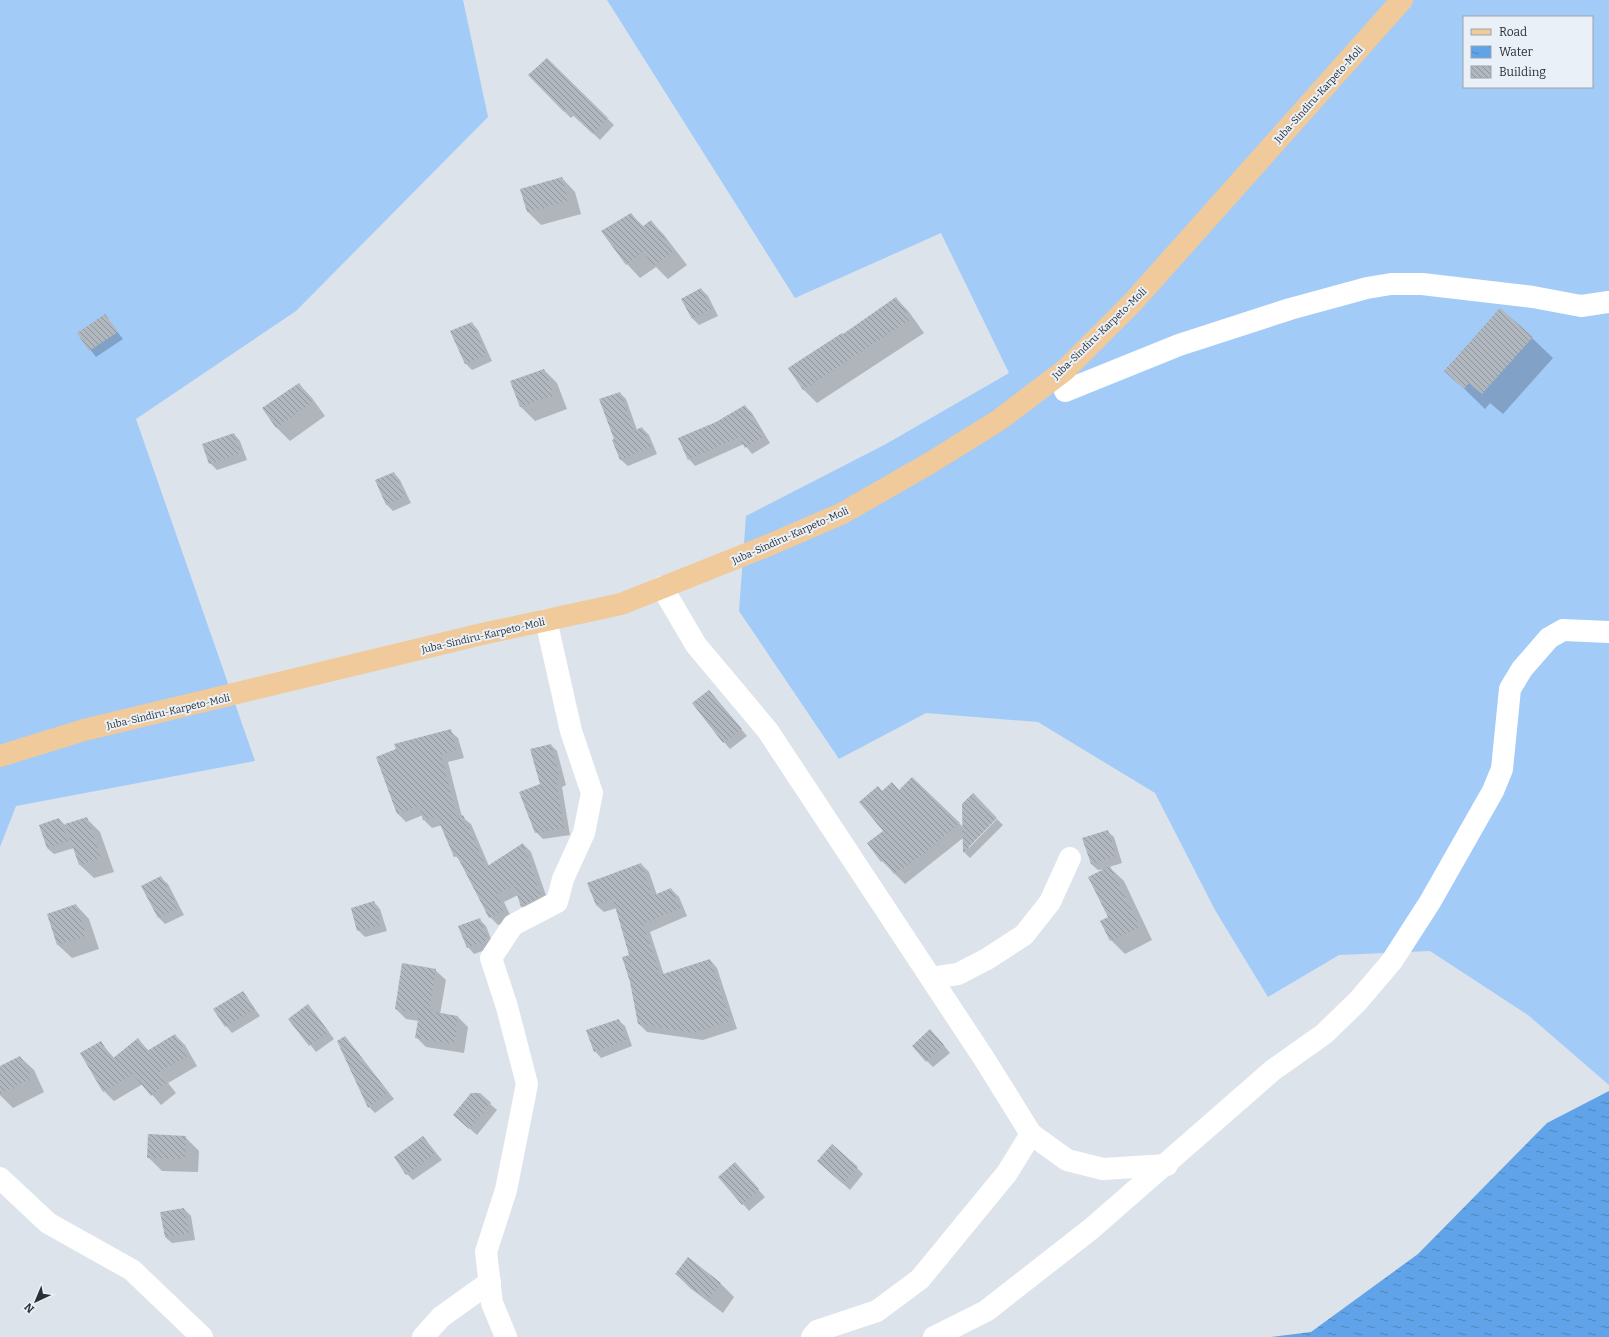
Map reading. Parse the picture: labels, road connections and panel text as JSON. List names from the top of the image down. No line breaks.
{"streets":{"main road":["Juba-Sindiru-Karpeto-Moli"]},"legend":["Road","Water","Building"],"north":"bottom left"}
